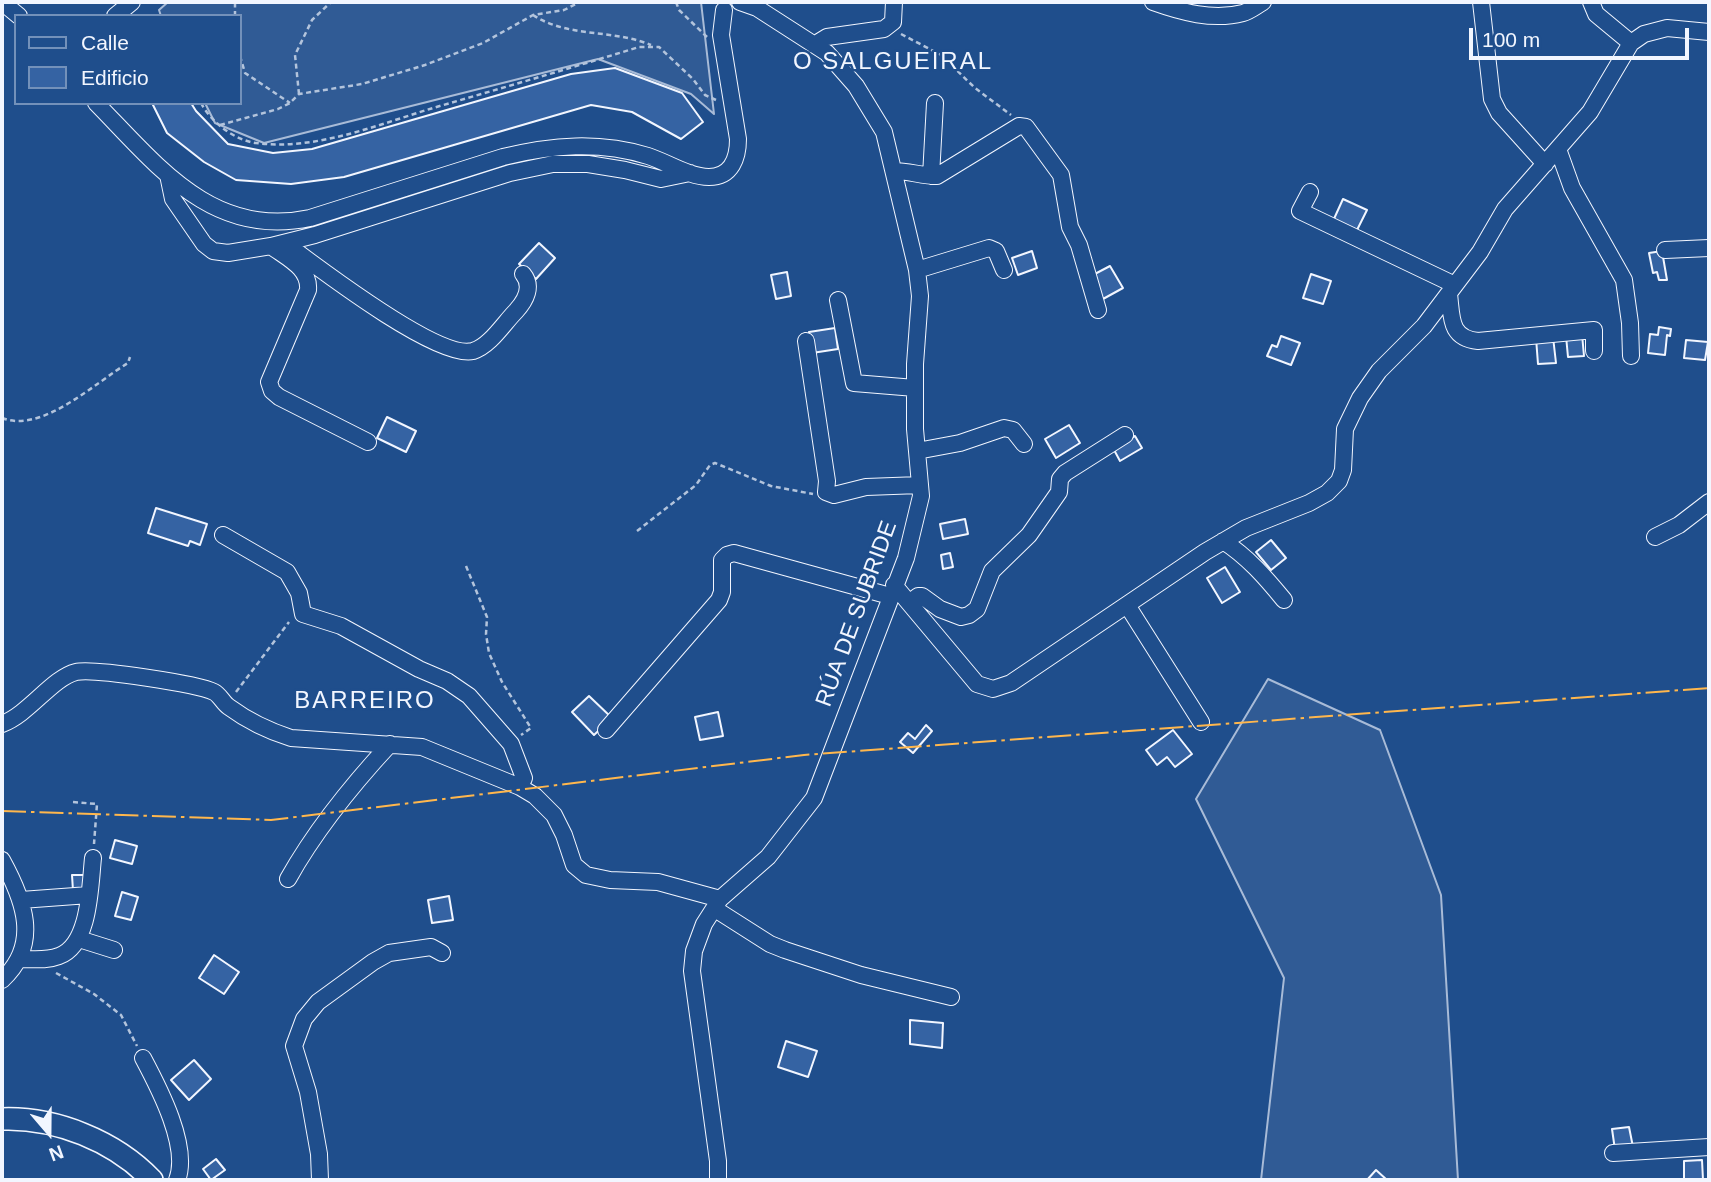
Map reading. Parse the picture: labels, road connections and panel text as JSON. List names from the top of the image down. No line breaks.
{"streets":{"street":["RÚA DE SUBRIDE"]},"districts":["O SALGUEIRAL","BARREIRO"],"legend":["Calle","Edificio"],"scale_bar":"100 m","north":"bottom"}
